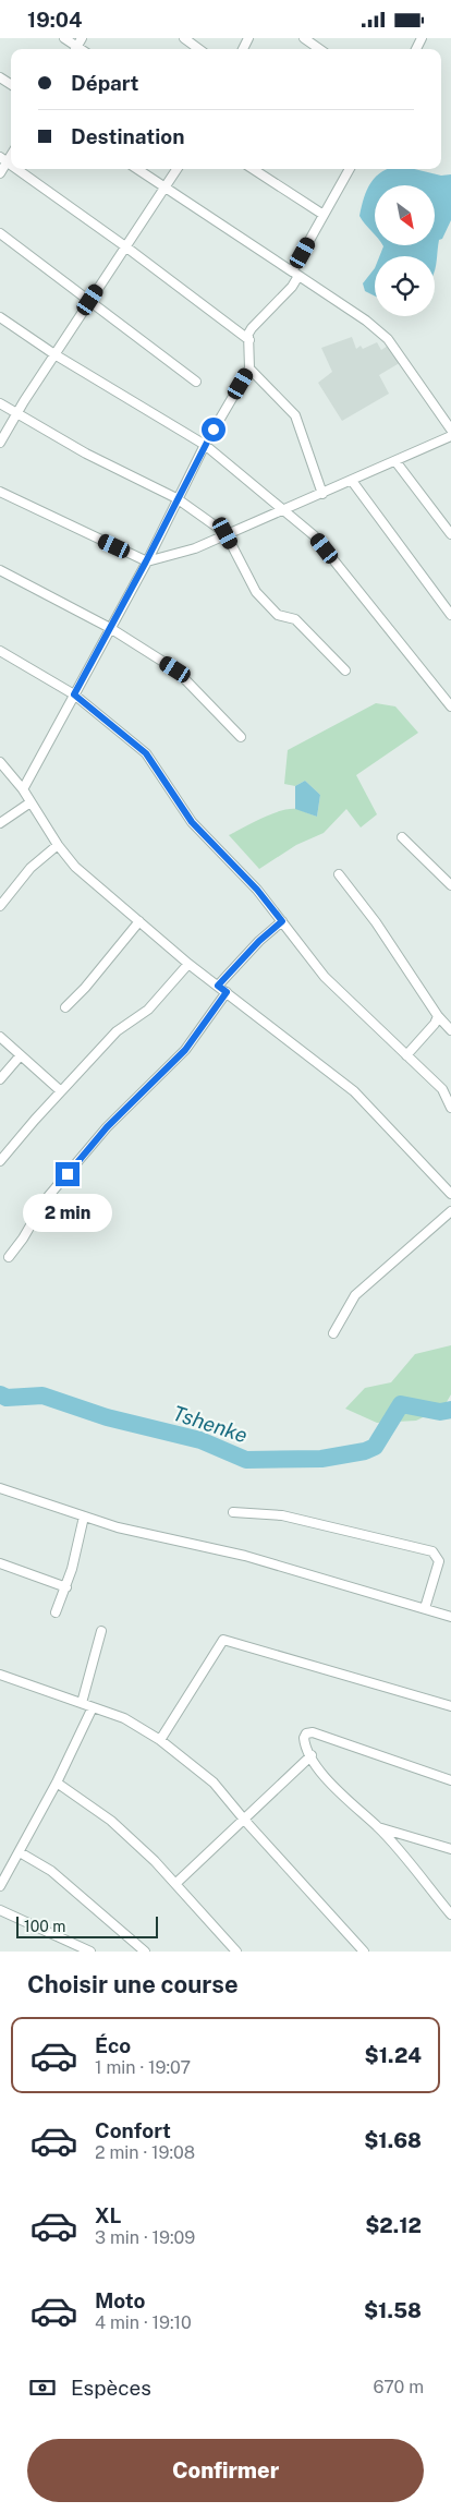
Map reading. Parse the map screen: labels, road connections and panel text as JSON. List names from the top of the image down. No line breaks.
{"water":["Tshenke"],"scale_bar":"100 m","north":"bottom right","page":{"status":"19:04","banner":["Départ","Destination"],"bubble":"2 min","scale":"100 m","heading":"Choisir une course","list":[{"name":"Éco","note":"1 min · 19:07","value":"$1.24"},{"name":"Confort","note":"2 min · 19:08","value":"$1.68"},{"name":"XL","note":"3 min · 19:09","value":"$2.12"},{"name":"Moto","note":"4 min · 19:10","value":"$1.58"}],"pay":["Espèces","670 m"],"buttons":"Confirmer"}}
